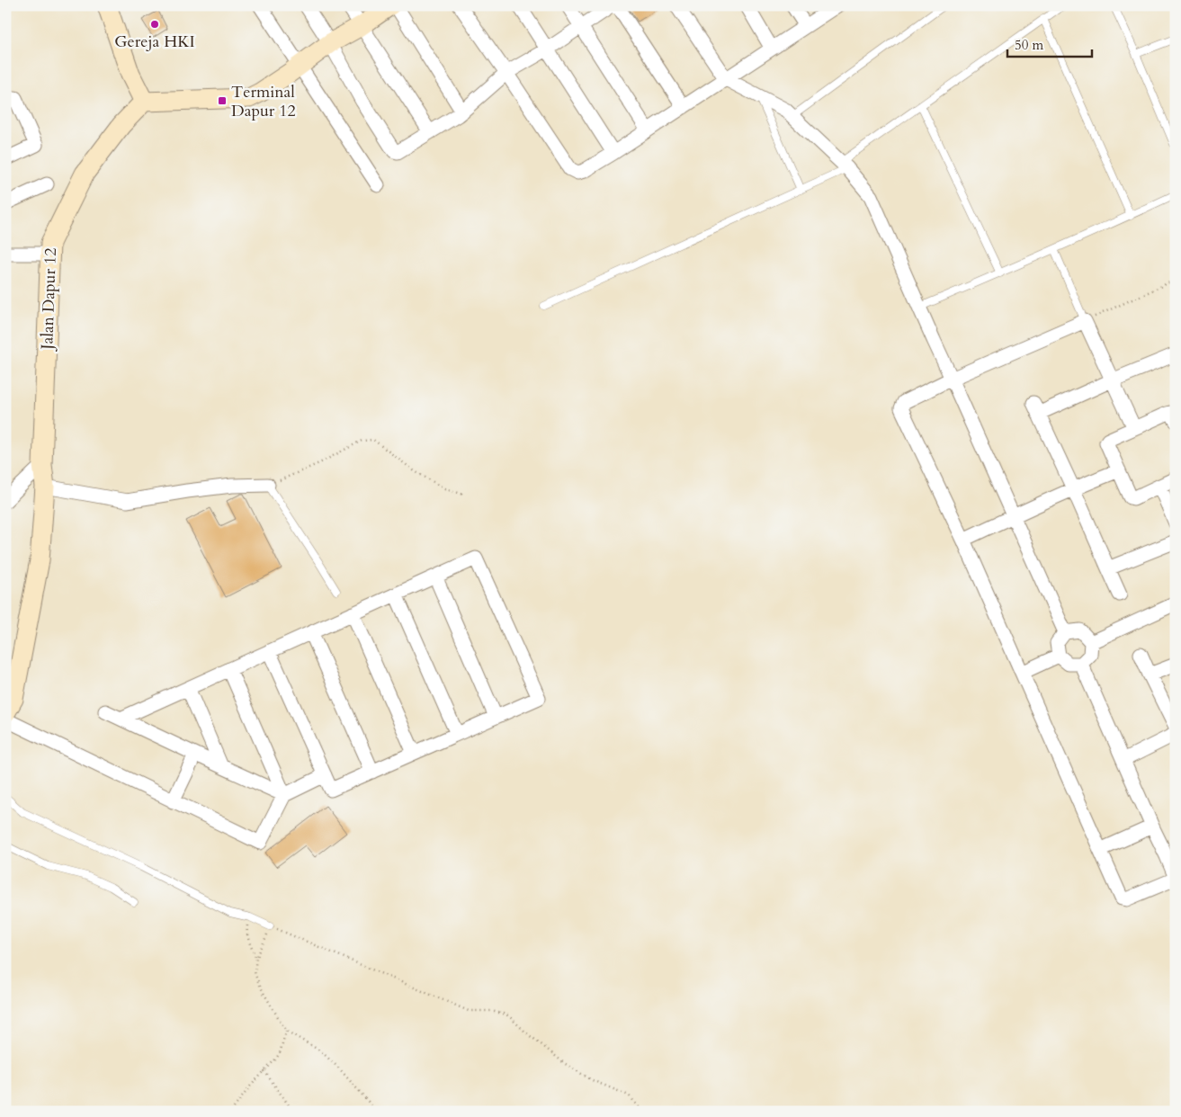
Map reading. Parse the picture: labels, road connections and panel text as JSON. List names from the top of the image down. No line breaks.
{"streets":{"street":["Jalan Dapur 12"]},"places":{"other":["Gereja HKI"],"transit":["Terminal Dapur 12"]},"scale_bar":"50 m"}
